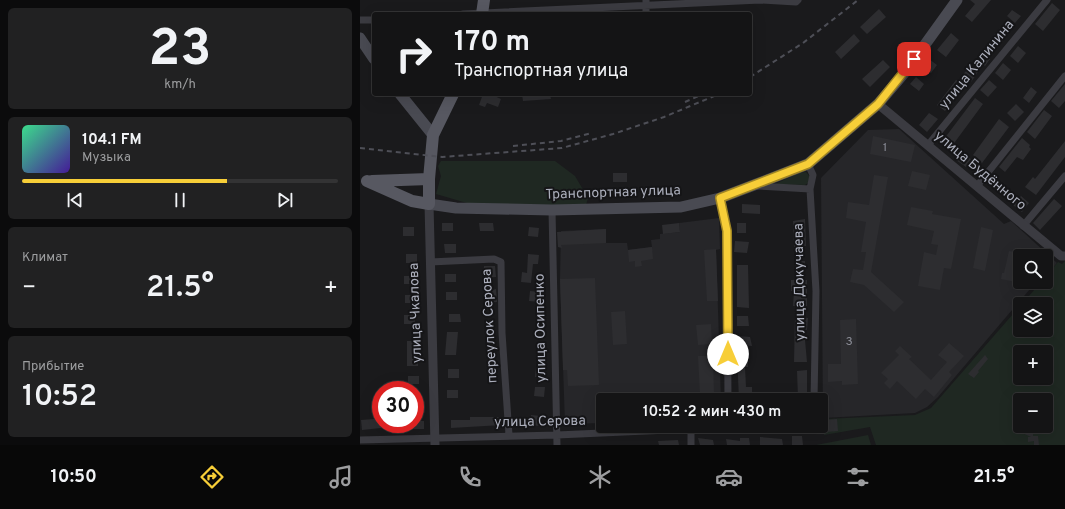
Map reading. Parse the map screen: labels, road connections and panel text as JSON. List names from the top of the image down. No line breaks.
{"streets":{"main road":["Транспортная улица","улица Чкалова"],"street":["улица Калинина","улица Будённого","улица Докучаева","переулок Серова","улица Осипенко","улица Серова"]},"crossings":[["улица Калинина","улица Будённого"],["улица Будённого","Транспортная улица"],["Транспортная улица","улица Докучаева"],["Транспортная улица","улица Чкалова"],["Транспортная улица","улица Осипенко"],["улица Чкалова","переулок Серова"],["улица Чкалова","улица Серова"],["переулок Серова","улица Серова"],["улица Осипенко","улица Серова"]],"house_numbers":["1","3"],"page":{"tile":[["23","km/h"],"Климат",["Прибытие","10:52"]],"turn":["170 m","Транспортная улица"],"song":["104.1 FM","Музыка"],"map_buttons":["+","−"],"heat":["−","21.5°","+"],"limit":"30","trip":"10:52 · 2 мин · 430 m","tabs":["10:50","21.5°"]}}
